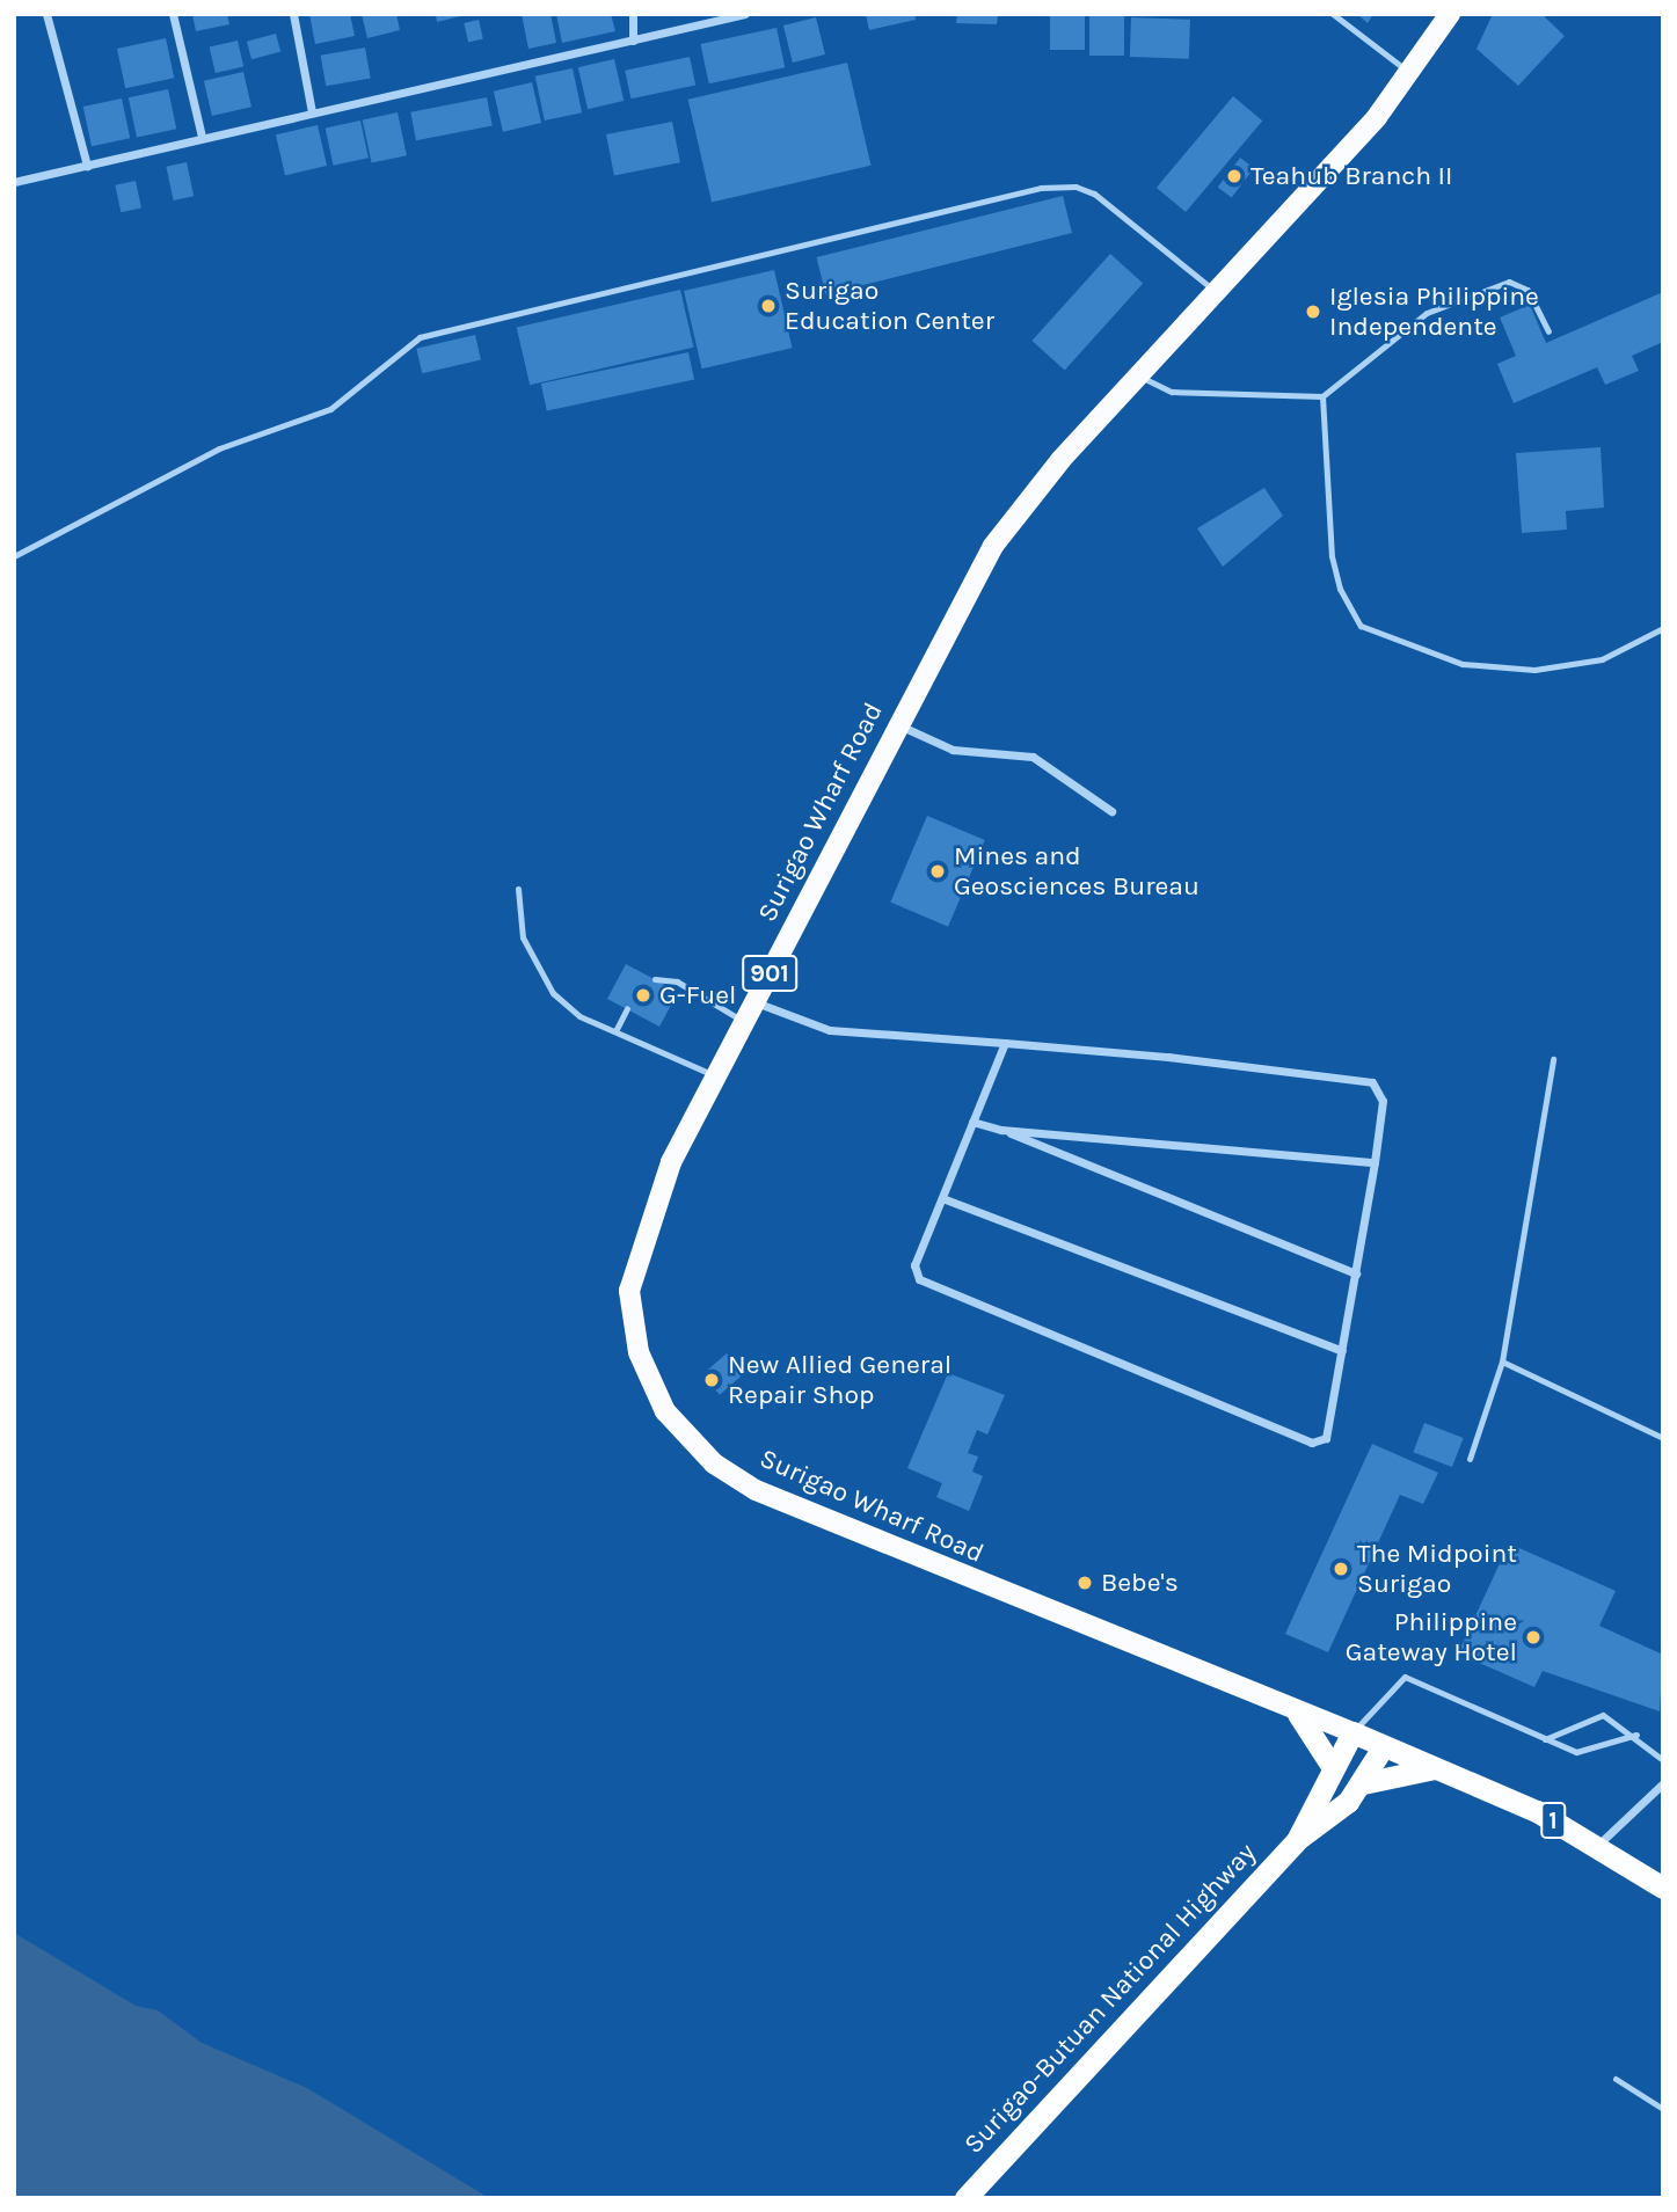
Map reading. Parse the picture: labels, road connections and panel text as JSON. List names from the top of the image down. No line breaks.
{"streets":{"highway":["1","Surigao-Butuan National Highway"],"main road":["Surigao Wharf Road","901"]},"crossings":[["Surigao Wharf Road","1"],["Surigao Wharf Road","Surigao-Butuan National Highway"],["1","Surigao-Butuan National Highway"]],"places":["Teahub Branch II","Surigao Education Center","Iglesia Philippine Independente","Mines and Geosciences Bureau","G-Fuel","New Allied General Repair Shop","The Midpoint Surigao","Bebe's","Philippine Gateway Hotel"]}
